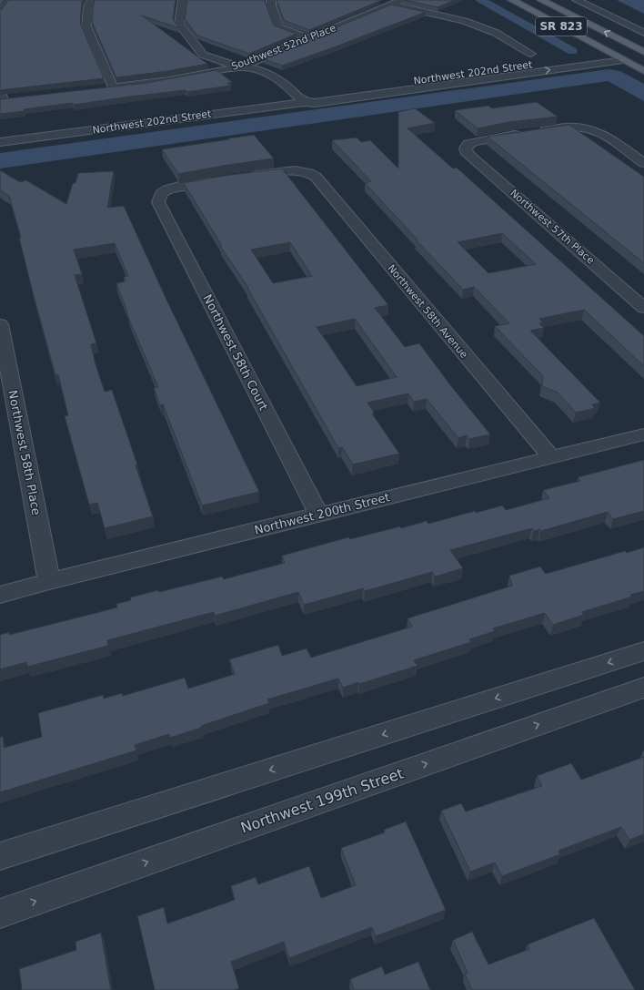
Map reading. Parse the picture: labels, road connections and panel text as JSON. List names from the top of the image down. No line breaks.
{"streets":{"main road":["SR 823","Northwest 202nd Street"],"street":["Southwest 52nd Place","Northwest 57th Place","Northwest 58th Avenue","Northwest 58th Court","Northwest 58th Place","Northwest 200th Street","Northwest 199th Street"]},"crossings":[["SR 823","Northwest 202nd Street"],["Northwest 58th Avenue","Northwest 200th Street"],["Northwest 58th Court","Northwest 200th Street"],["Northwest 58th Place","Northwest 200th Street"]]}
